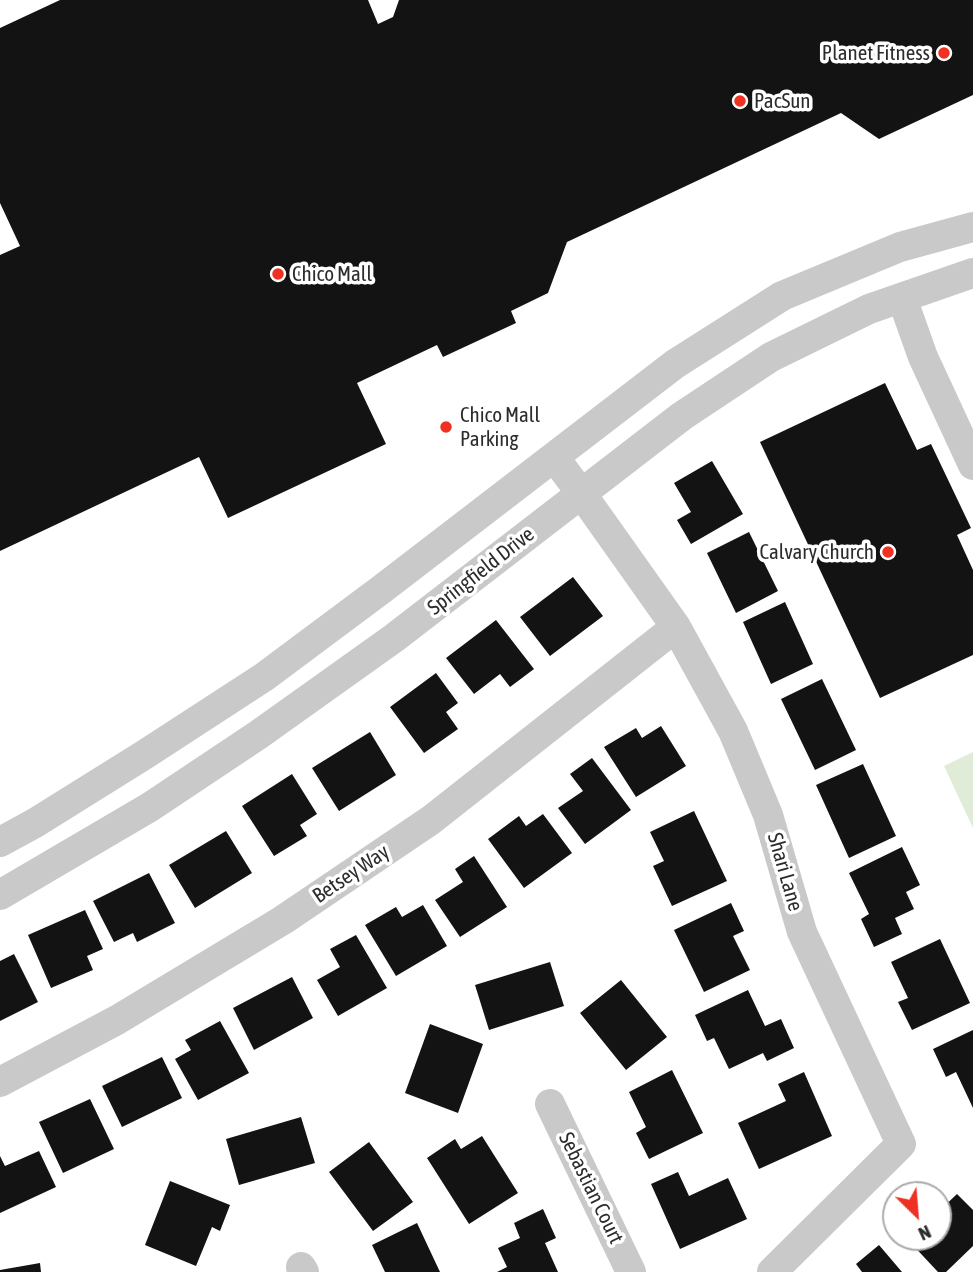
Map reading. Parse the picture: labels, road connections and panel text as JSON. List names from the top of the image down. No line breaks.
{"streets":{"street":["Springfield Drive","Shari Lane","Betsey Way","Sebastian Court"]},"crossings":[["Springfield Drive","Shari Lane"],["Shari Lane","Betsey Way"]],"places":["Planet Fitness","PacSun","Chico Mall","Chico Mall Parking","Calvary Church"],"north":"bottom right"}
